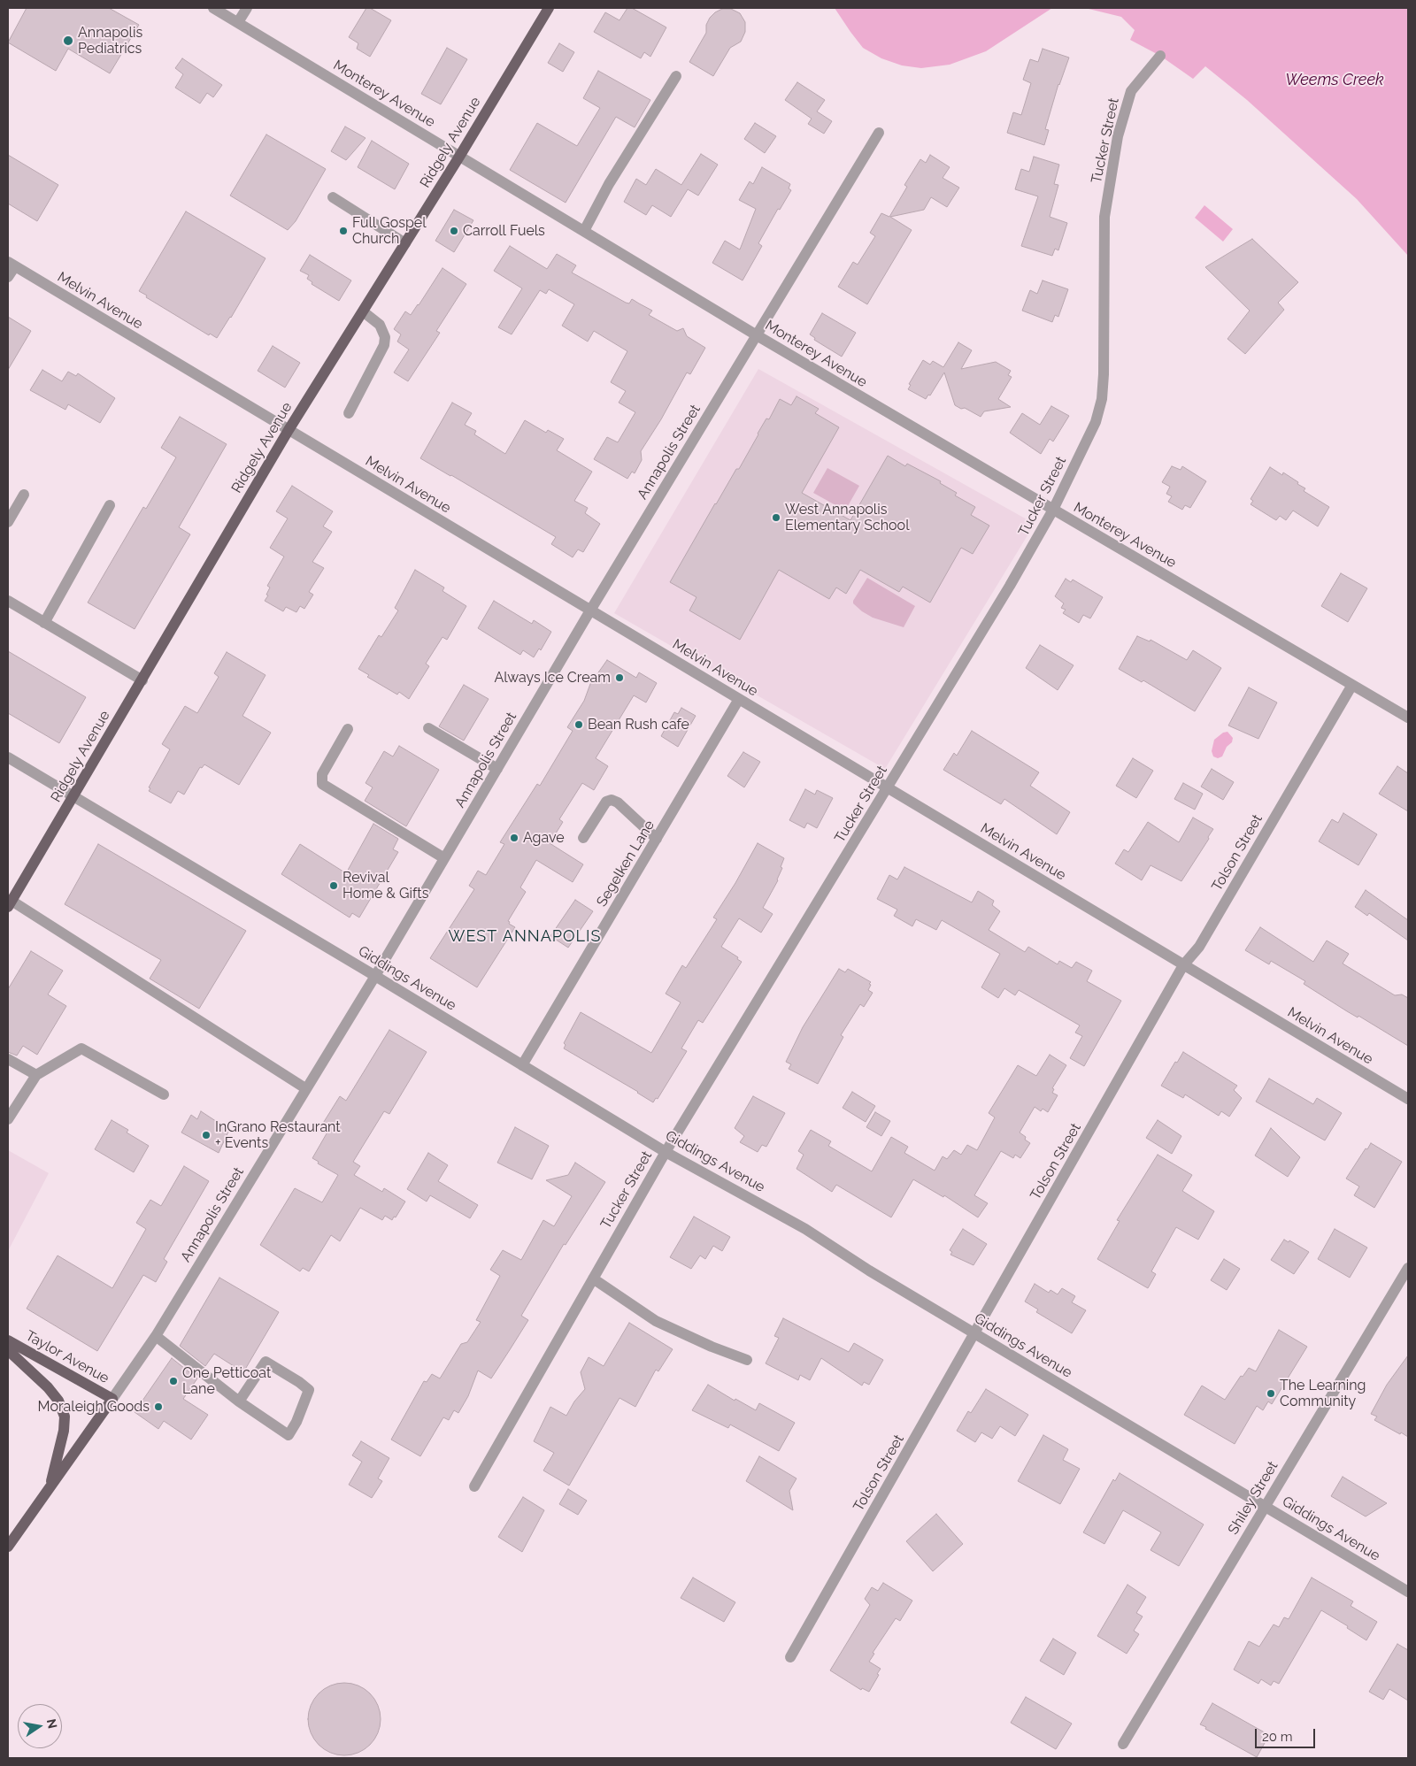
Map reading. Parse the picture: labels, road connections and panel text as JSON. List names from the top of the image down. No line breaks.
{"streets":{"main road":["Ridgely Avenue","Taylor Avenue"],"street":["Monterey Avenue","Tucker Street","Melvin Avenue","Annapolis Street","Tolson Street","Segelken Lane","Giddings Avenue","Shiley Street"]},"crossings":[["Monterey Avenue","Tucker Street"],["Monterey Avenue","Ridgely Avenue"],["Monterey Avenue","Annapolis Street"],["Monterey Avenue","Tolson Street"],["Tucker Street","Melvin Avenue"],["Tucker Street","Giddings Avenue"],["Ridgely Avenue","Melvin Avenue"],["Ridgely Avenue","Giddings Avenue"],["Melvin Avenue","Annapolis Street"],["Melvin Avenue","Tolson Street"],["Melvin Avenue","Segelken Lane"],["Annapolis Street","Giddings Avenue"],["Annapolis Street","Taylor Avenue"],["Tolson Street","Giddings Avenue"],["Segelken Lane","Giddings Avenue"],["Giddings Avenue","Shiley Street"]],"districts":["WEST ANNAPOLIS"],"water":["Weems Creek"],"places":["Annapolis Pediatrics","Full Gospel Church","Carroll Fuels","West Annapolis Elementary School","Always Ice Cream","Bean Rush cafe","Agave","Revival Home & Gifts","InGrano Restaurant + Events","One Petticoat Lane","The Learning Community","Moraleigh Goods"],"scale_bar":"20 m","north":"right"}
